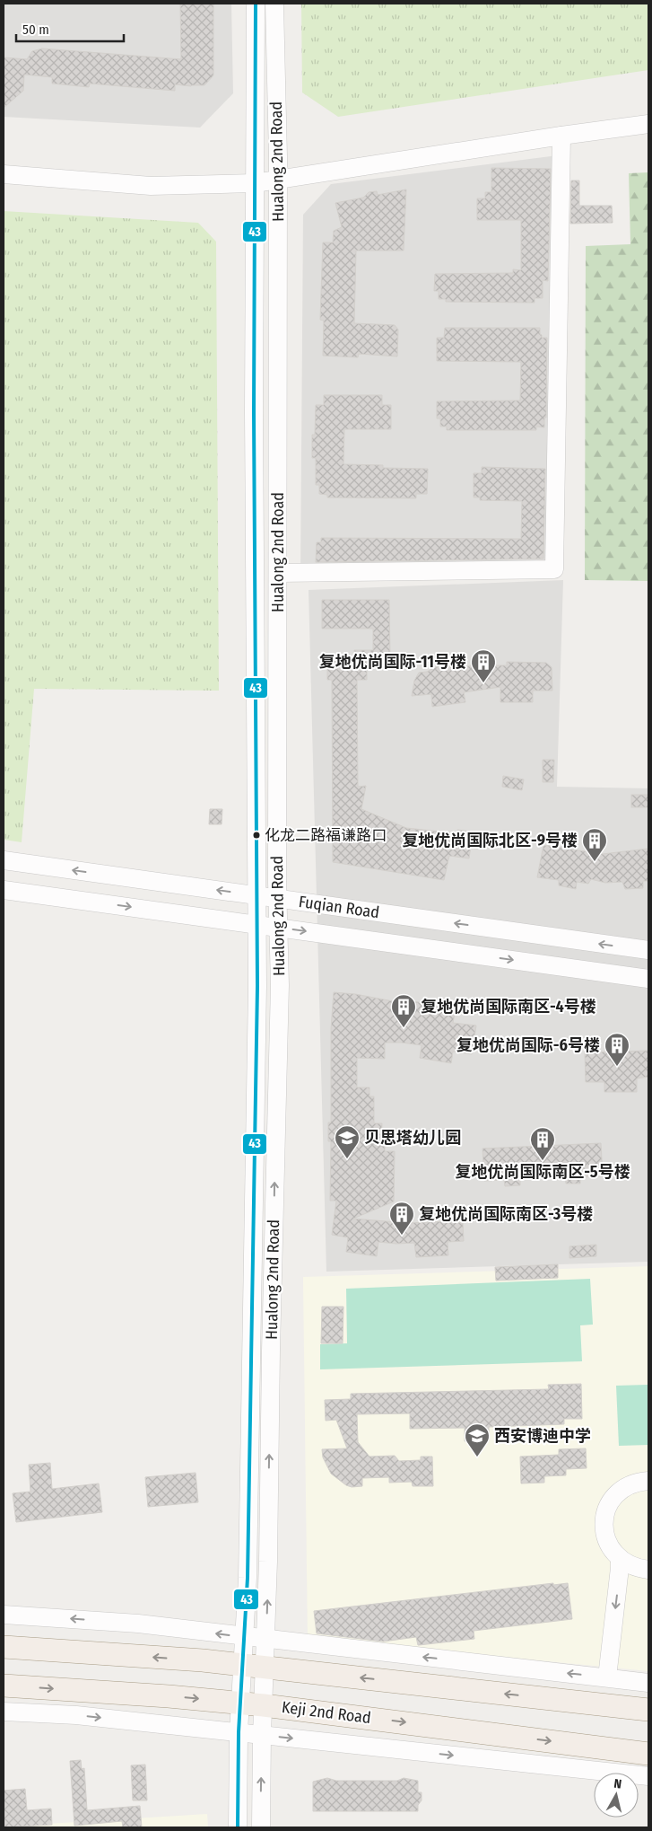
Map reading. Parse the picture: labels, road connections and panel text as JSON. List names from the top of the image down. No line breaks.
{"streets":{"main road":["Keji 2nd Road"],"street":["Hualong 2nd Road","Fuqian Road"]},"crossings":[["Hualong 2nd Road","Fuqian Road"],["Hualong 2nd Road","Keji 2nd Road"]],"places":{"building":["复地优尚国际-11号楼","复地优尚国际北区-9号楼","复地优尚国际南区-4号楼","复地优尚国际-6号楼","复地优尚国际南区-5号楼","复地优尚国际南区-3号楼"],"other":["化龙二路福谦路口"],"school or university":["贝思塔幼儿园","西安博迪中学"]},"lines":["transit line 43"],"scale_bar":"50 m","north":"top"}
